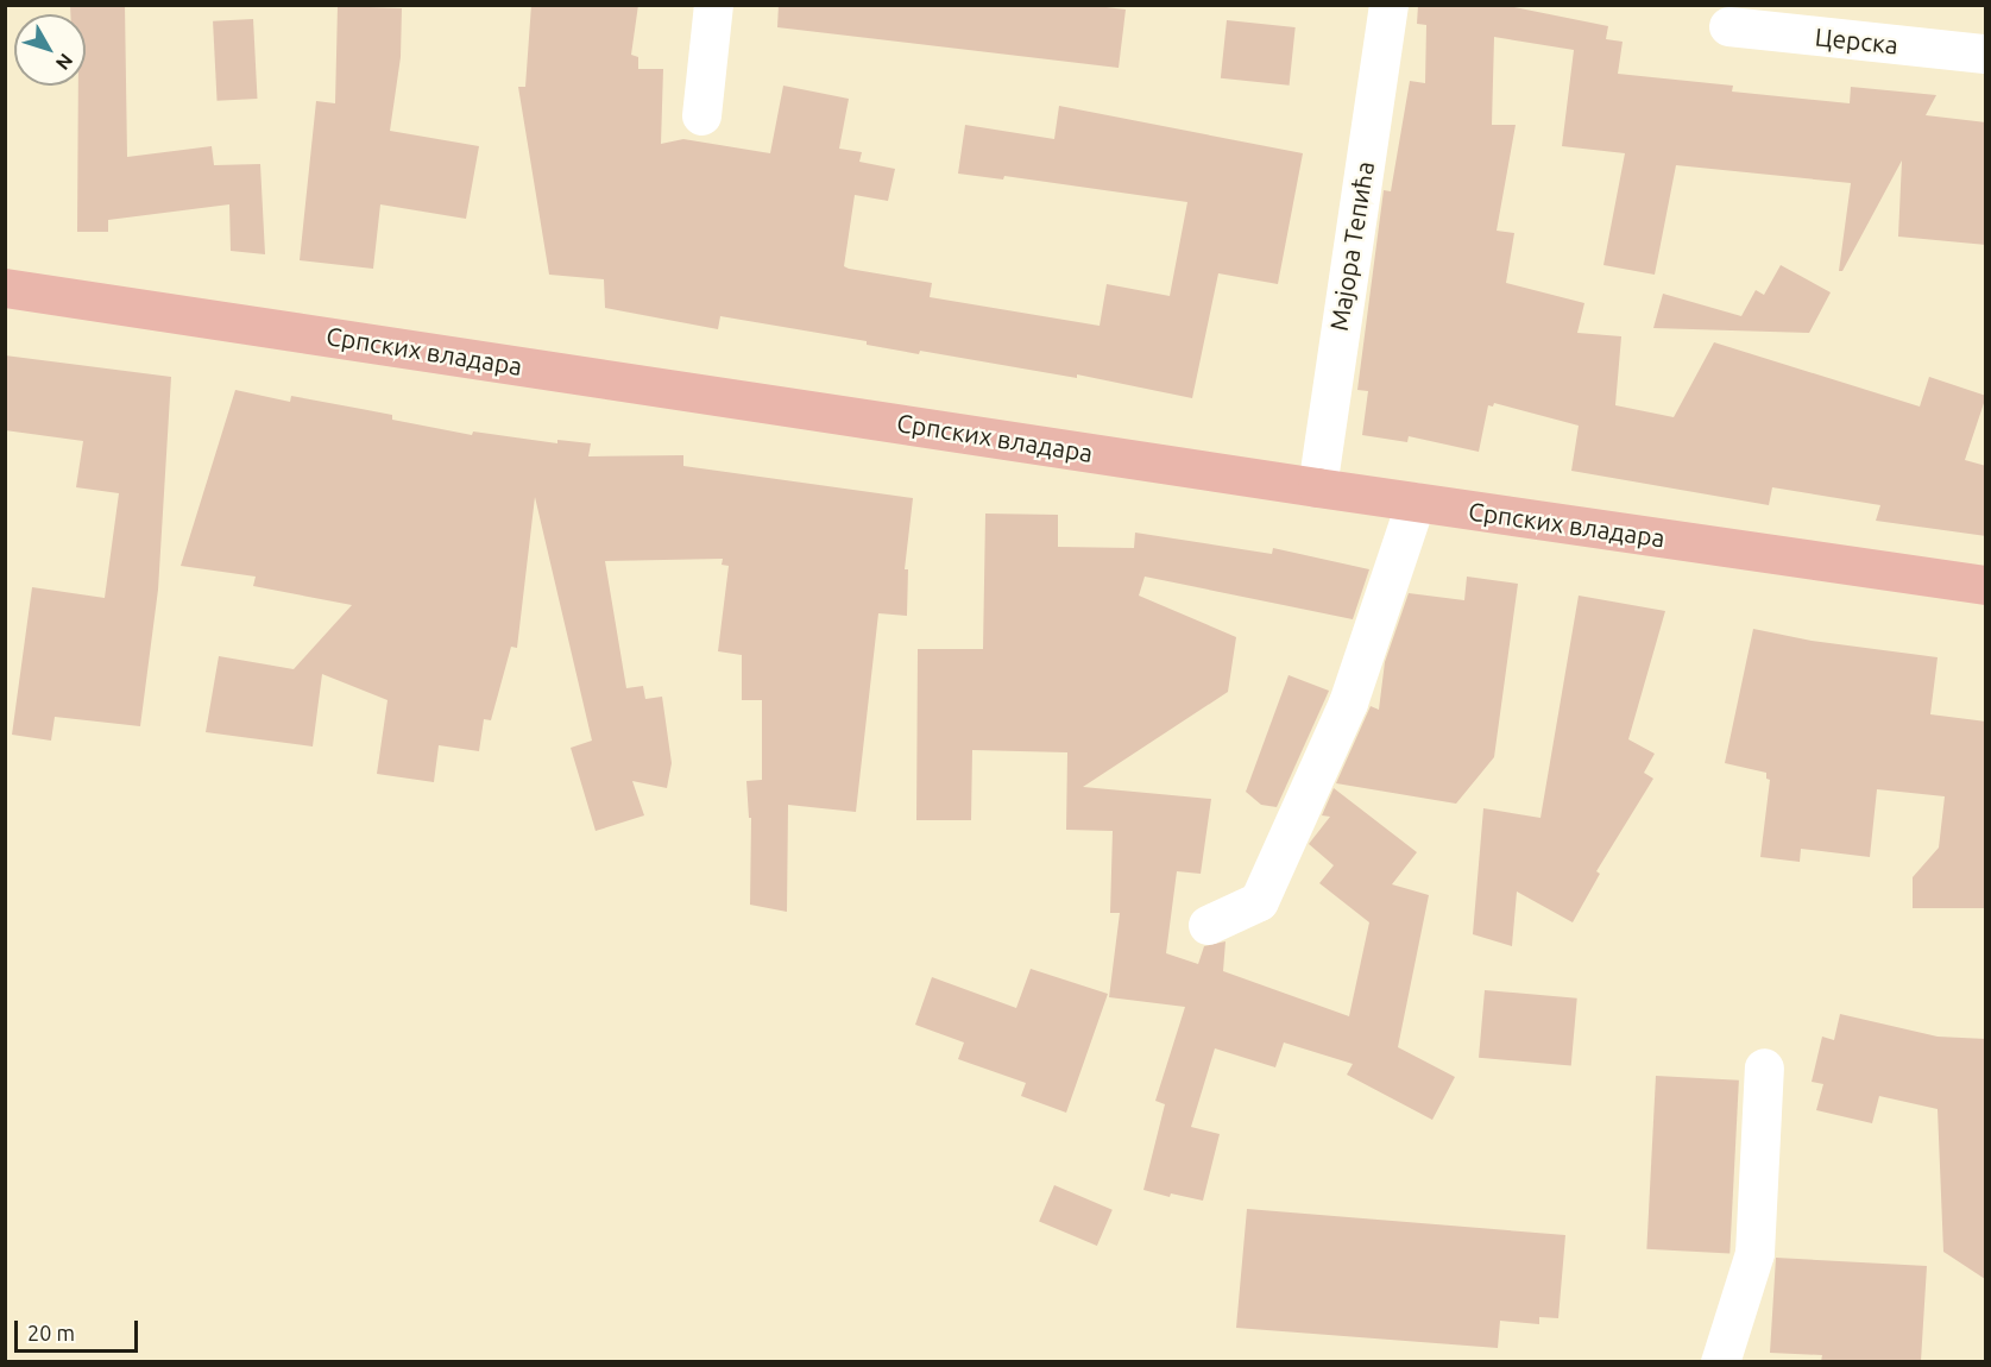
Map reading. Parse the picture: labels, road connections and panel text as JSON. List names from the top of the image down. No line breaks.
{"streets":{"main road":["Српских владара"],"street":["Церска","Мајора Тепића"]},"crossings":[["Мајора Тепића","Српских владара"]],"scale_bar":"20 m","north":"bottom right"}
